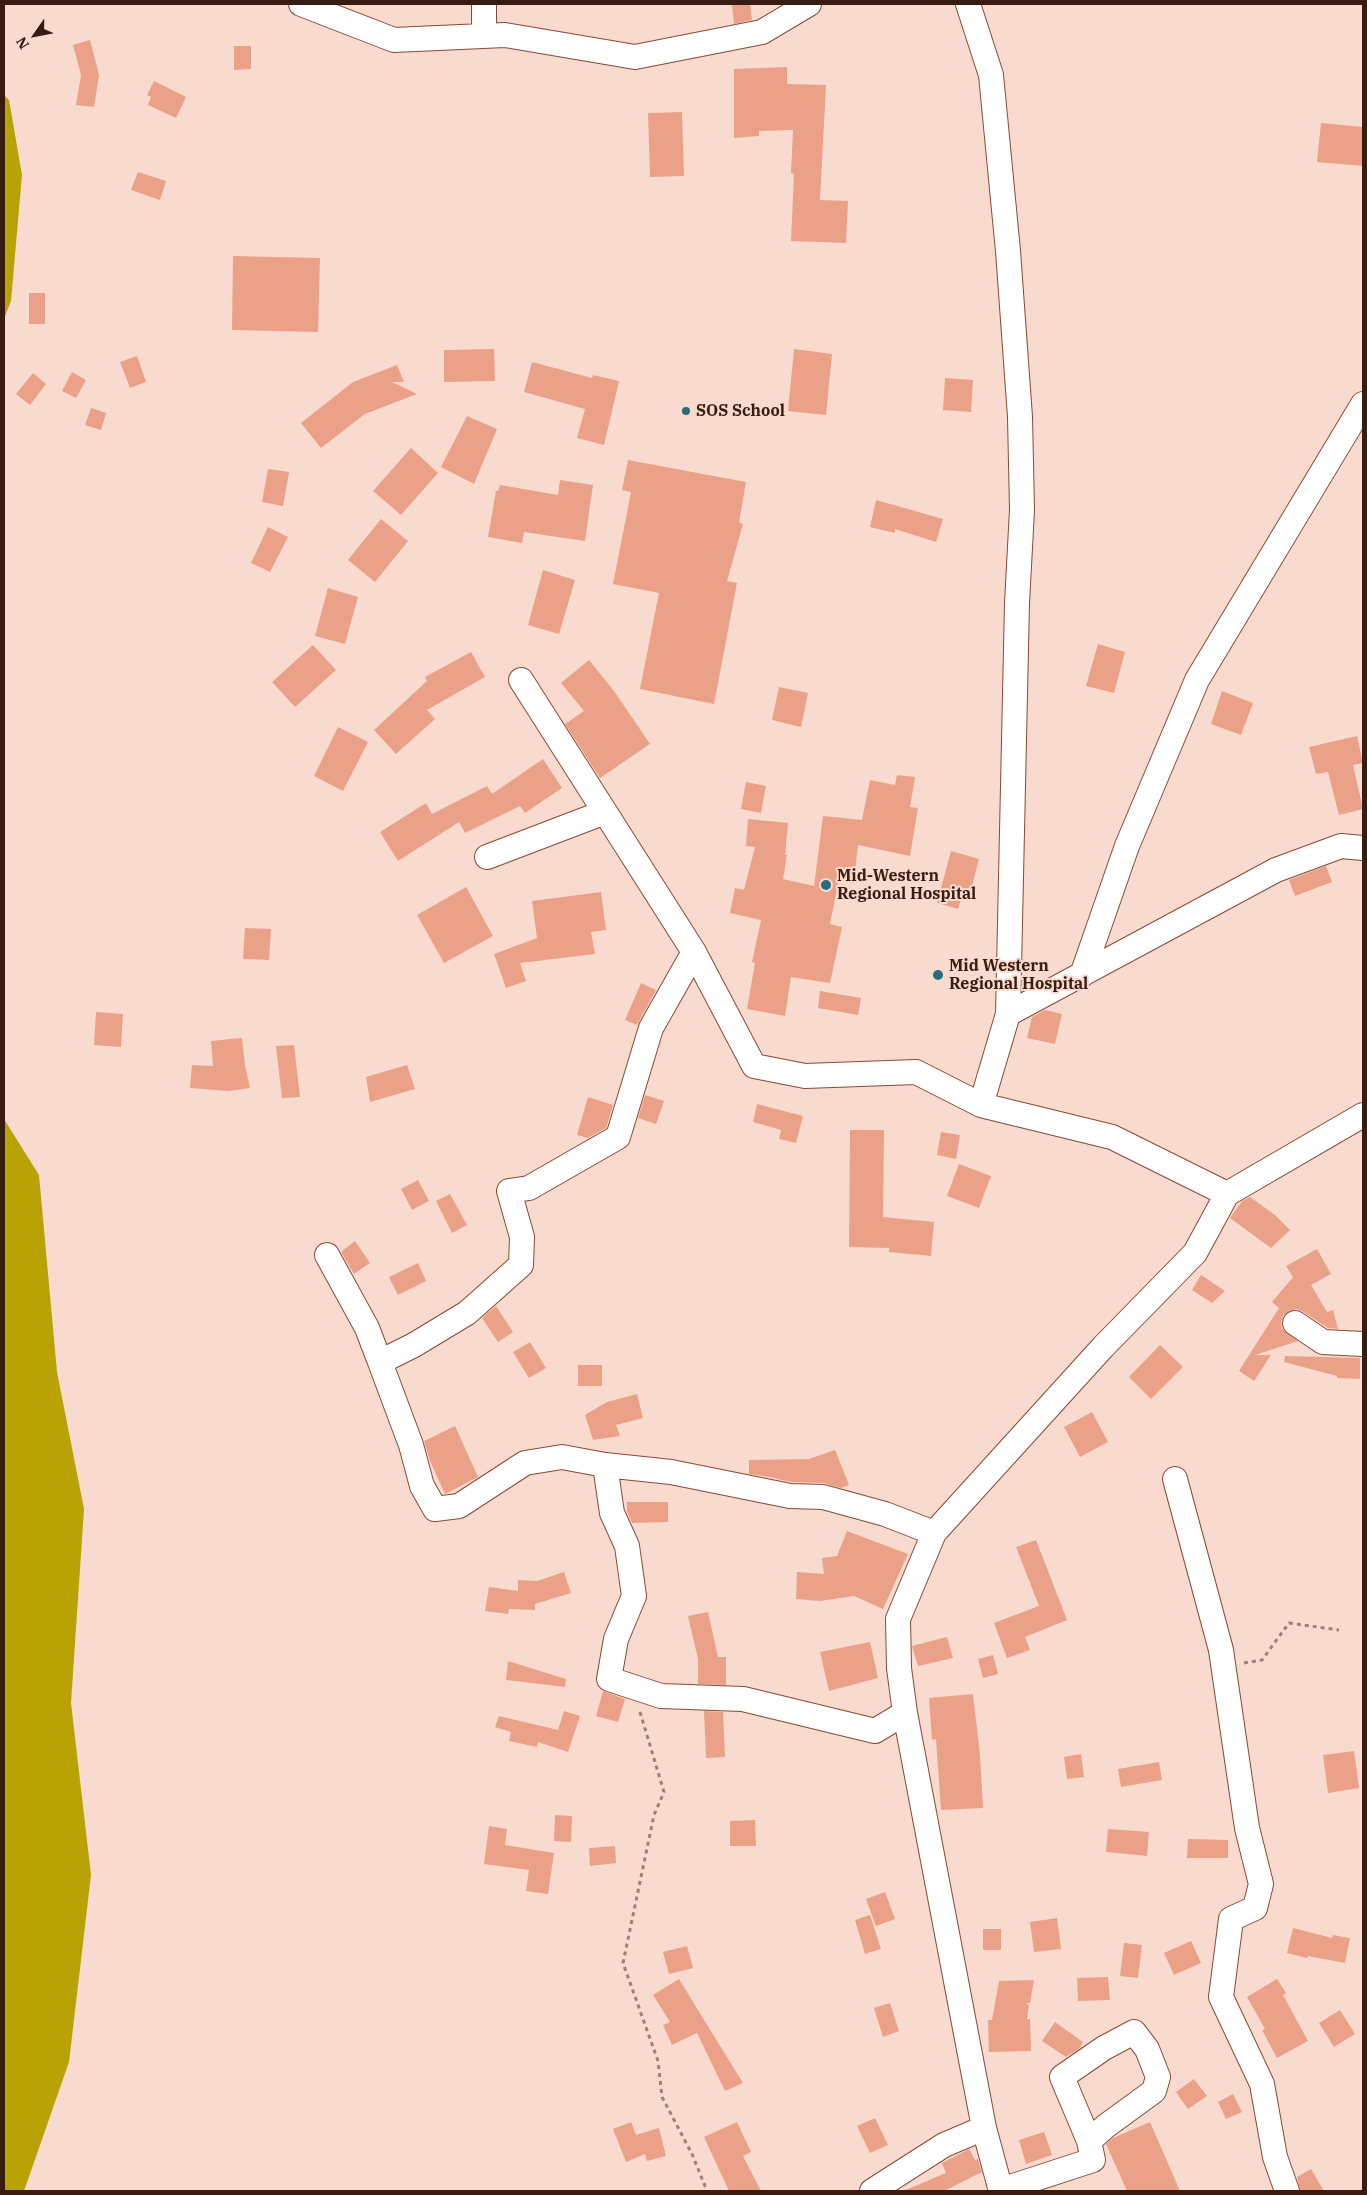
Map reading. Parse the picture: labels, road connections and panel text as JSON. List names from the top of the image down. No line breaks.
{"places":["SOS School","Mid-Western Regional Hospital","Mid Western Regional Hospital"],"north":"bottom left"}
